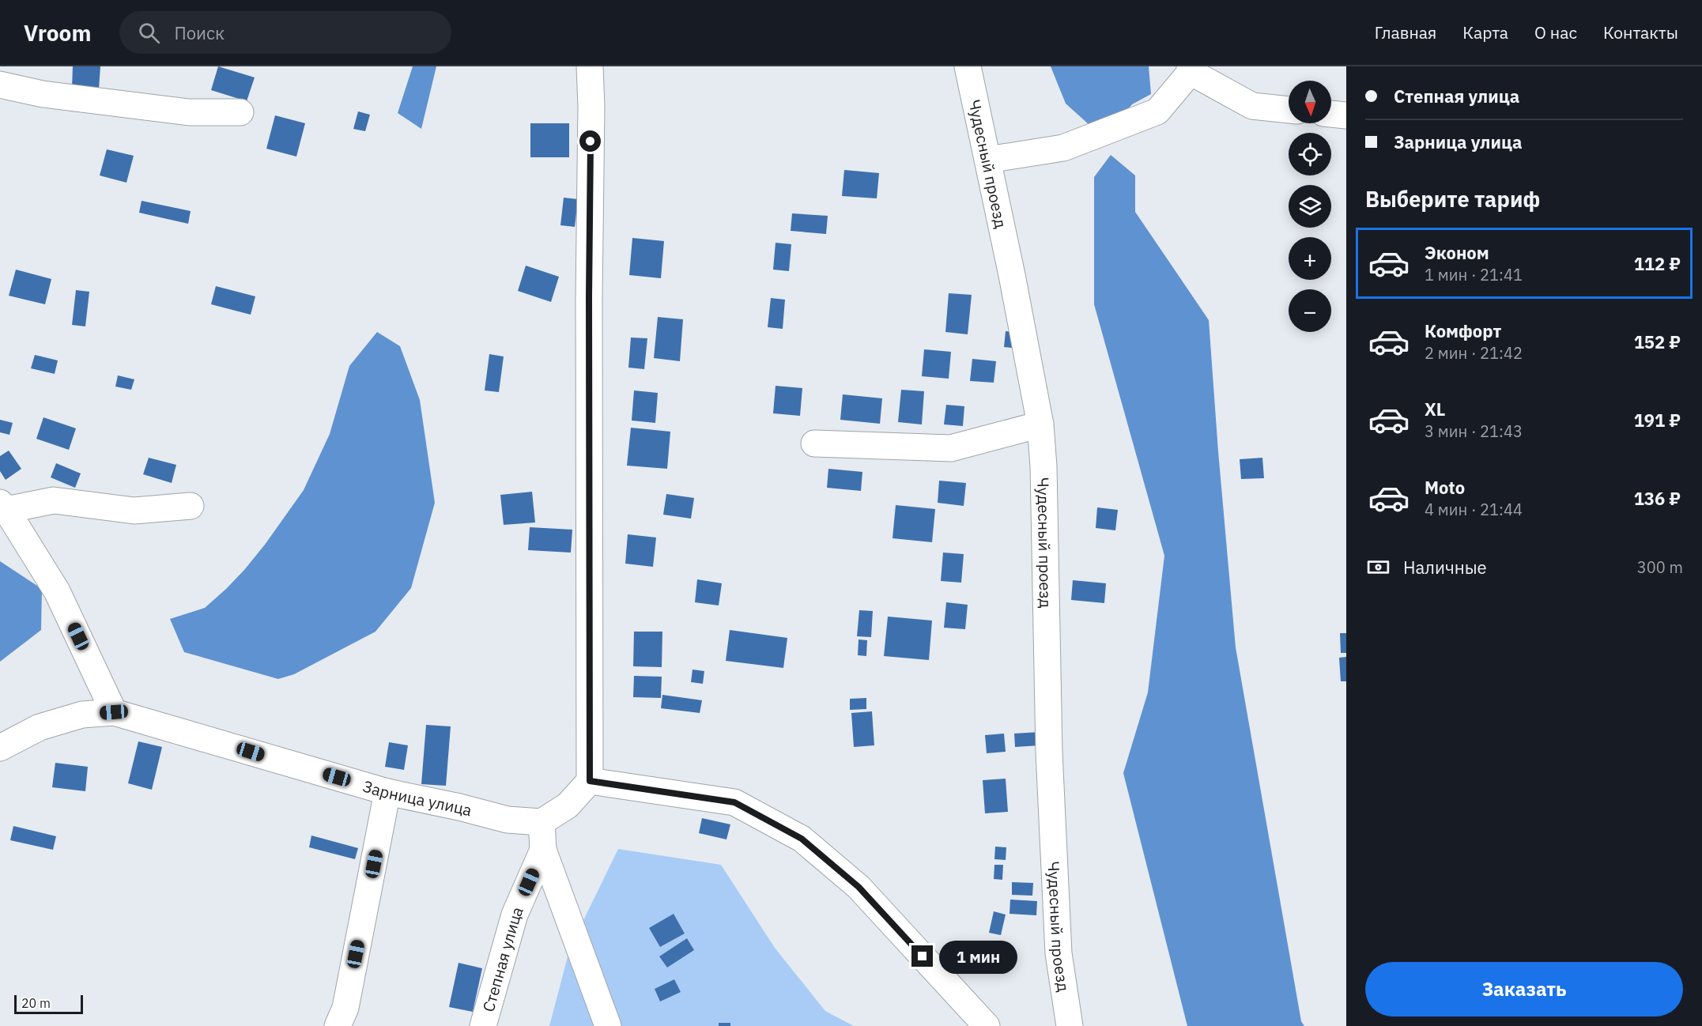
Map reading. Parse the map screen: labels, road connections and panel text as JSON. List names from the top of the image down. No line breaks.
{"streets":{"street":["Чудесный проезд","Зарница улица","Степная улица"]},"crossings":[["Зарница улица","Степная улица"]],"scale_bar":"20 m","north":"bottom","page":{"header":"Vroom","search":"Поиск","nav":["Главная","Карта","О нас","Контакты"],"banner":["Степная улица","Зарница улица"],"map_buttons":["+","−"],"heading":"Выберите тариф","list":[{"name":"Эконом","note":"1 мин · 21:41","value":"112 ₽"},{"name":"Комфорт","note":"2 мин · 21:42","value":"152 ₽"},{"name":"XL","note":"3 мин · 21:43","value":"191 ₽"},{"name":"Moto","note":"4 мин · 21:44","value":"136 ₽"}],"pay":["Наличные","300 m"],"bubble":"1 мин","buttons":"Заказать","scale":"20 m"}}
